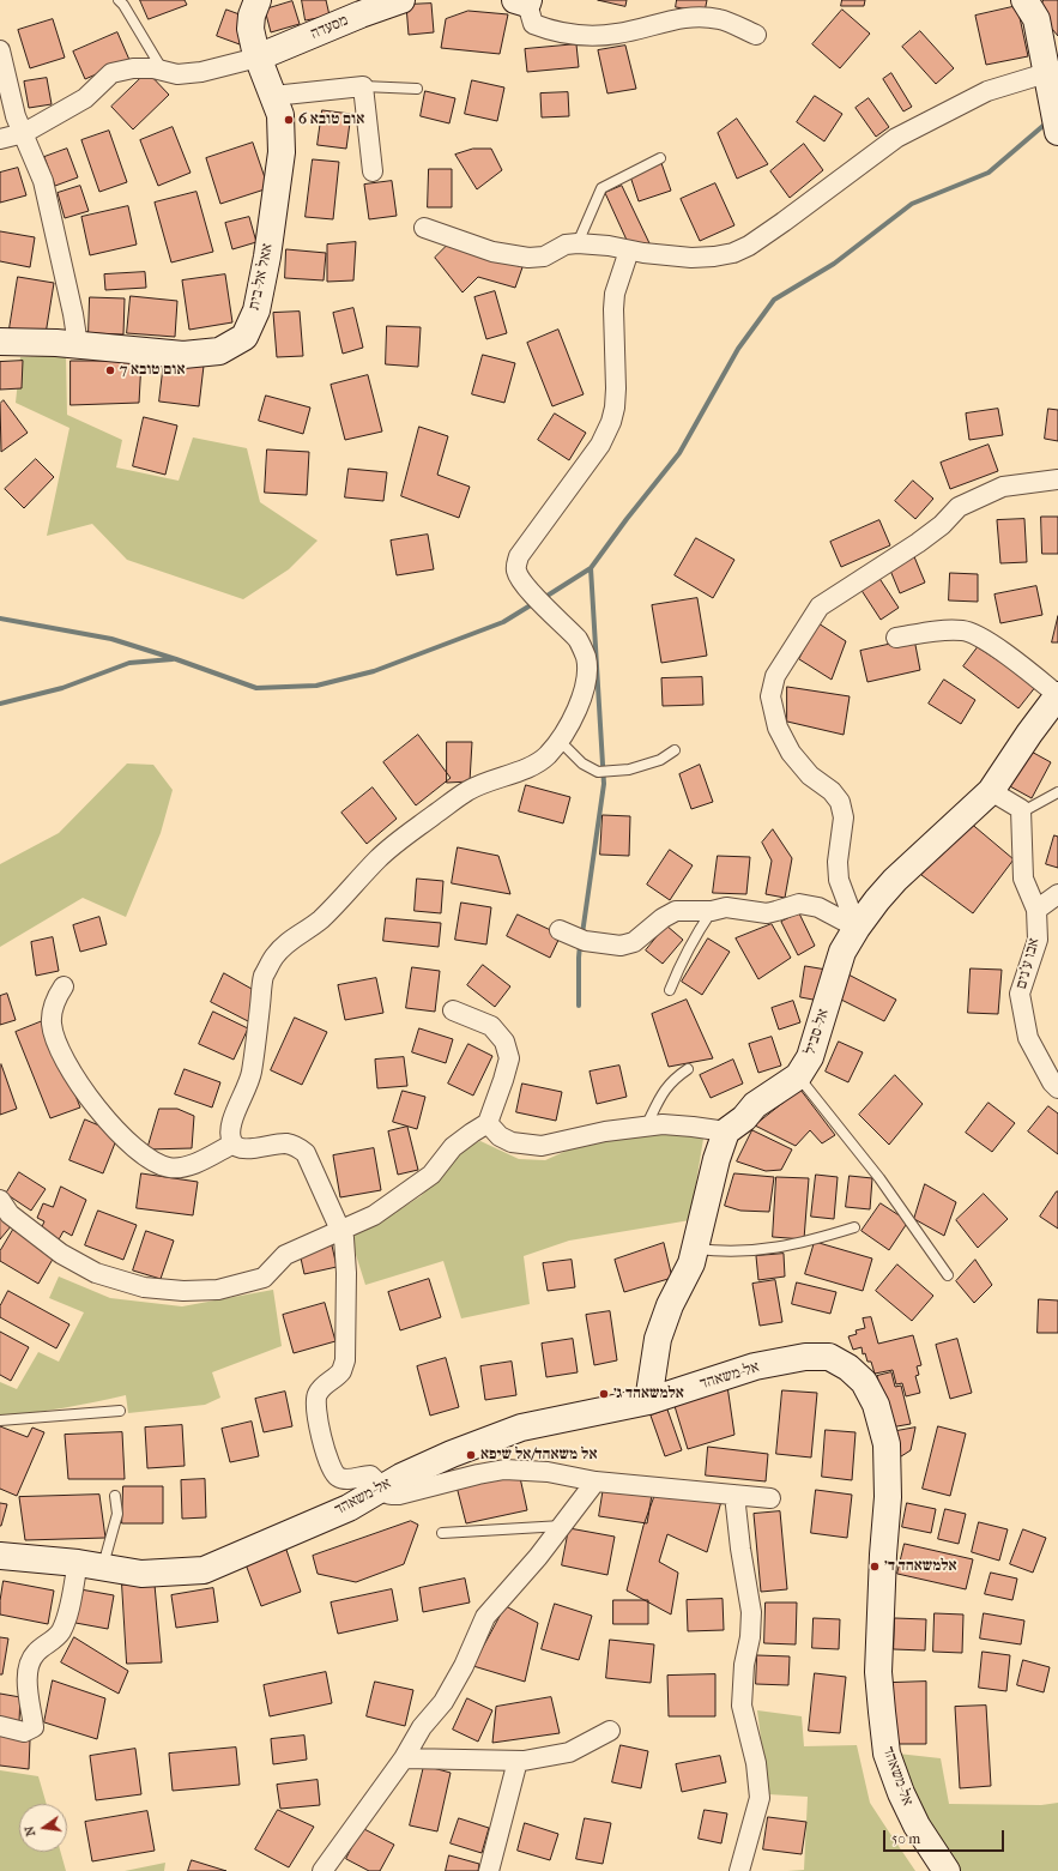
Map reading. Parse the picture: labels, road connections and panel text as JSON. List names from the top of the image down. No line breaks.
{"streets":{"street":["מסעדה","אאל אל-בית","אבו ע'נים","אל-סביל","אל-משאהד"]},"crossings":[["מסעדה","אאל אל-בית"]],"places":["אום טובא 6","אום טובא 7","אלמשאהד ג׳","אל משאהד/אל שיפא","אלמשאהד ד׳"],"scale_bar":"50 m","north":"left"}
